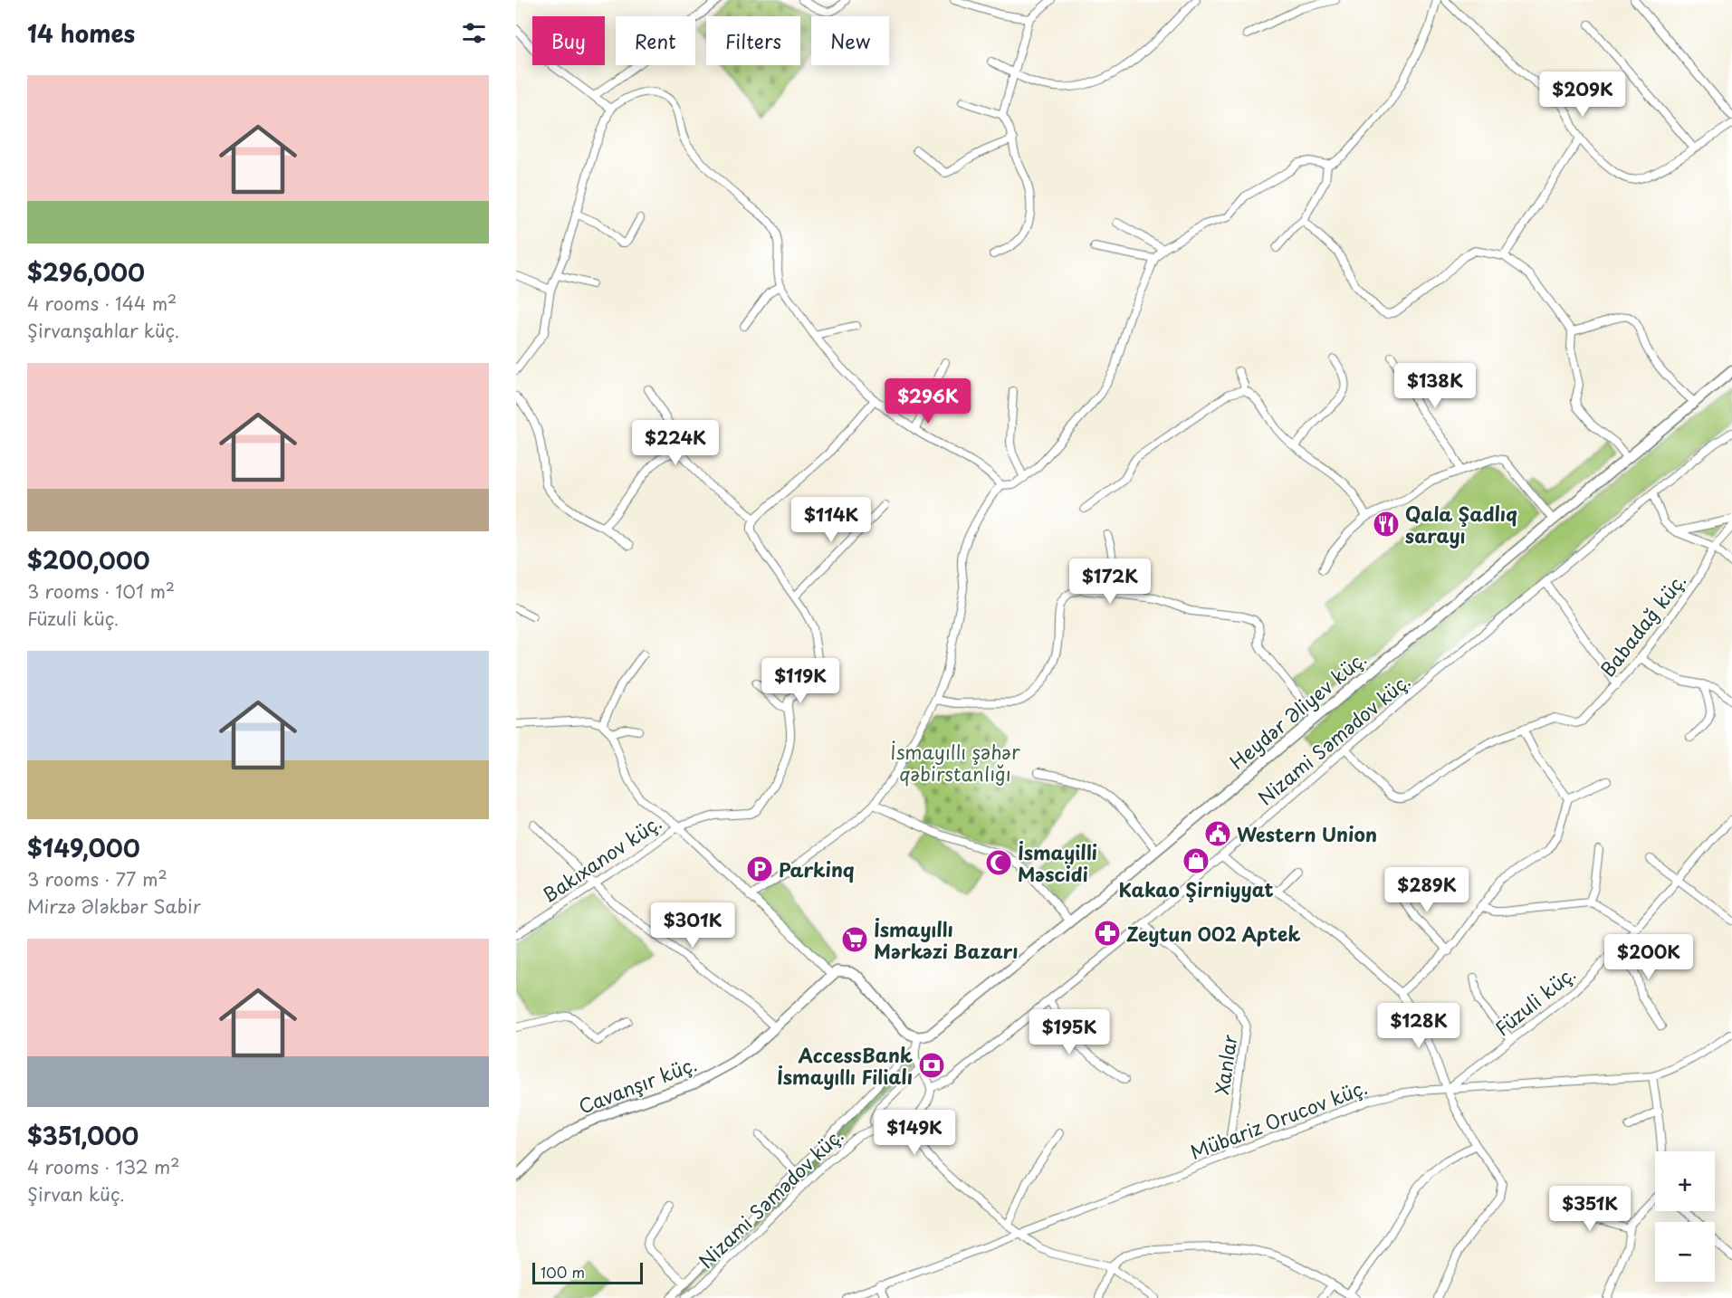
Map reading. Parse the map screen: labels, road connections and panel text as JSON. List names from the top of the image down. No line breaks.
{"streets":{"main road":["Heydər Əliyev küç.","Cavanşır küç."],"street":["Babadağ küç.","Nizami Səmədov küç.","Bakıxanov küç.","Füzuli küç.","Xanlar","Mübariz Orucov küç."]},"crossings":[["Babadağ küç.","Nizami Səmədov küç."],["Heydər Əliyev küç.","Cavanşır küç."],["Nizami Səmədov küç.","Xanlar"],["Füzuli küç.","Mübariz Orucov küç."],["Xanlar","Mübariz Orucov küç."]],"parks":["İsmayıllı şəhər qəbirstanlığı"],"places":{"restaurant":["Qala Şadlıq sarayı"],"public building":["Western Union"],"shop":["Kakao Şirniyyat"],"mosque":["İsmayilli Məscidi"],"parking":["Parkinq"],"pharmacy":["Zeytun 002 Aptek"],"supermarket":["İsmayıllı Mərkəzi Bazarı"],"bank":["AccessBank İsmayıllı Filialı"]},"scale_bar":"100 m","page":{"heading":"14 homes","chip":["Buy","Rent","Filters","New"],"list":[{"name":"$296,000","note":"4 rooms · 144 m² · Şirvanşahlar küç."},{"name":"$200,000","note":"3 rooms · 101 m² · Füzuli küç."},{"name":"$149,000","note":"3 rooms · 77 m² · Mirzə Ələkbər Sabir"},{"name":"$351,000","note":"4 rooms · 132 m² · Şirvan küç."}],"price":["$209K","$138K","$296K","$224K","$114K","$172K","$119K","$289K","$301K","$200K","$128K","$195K","$149K","$351K"],"map_buttons":["+","−"],"scale":"100 m"}}
